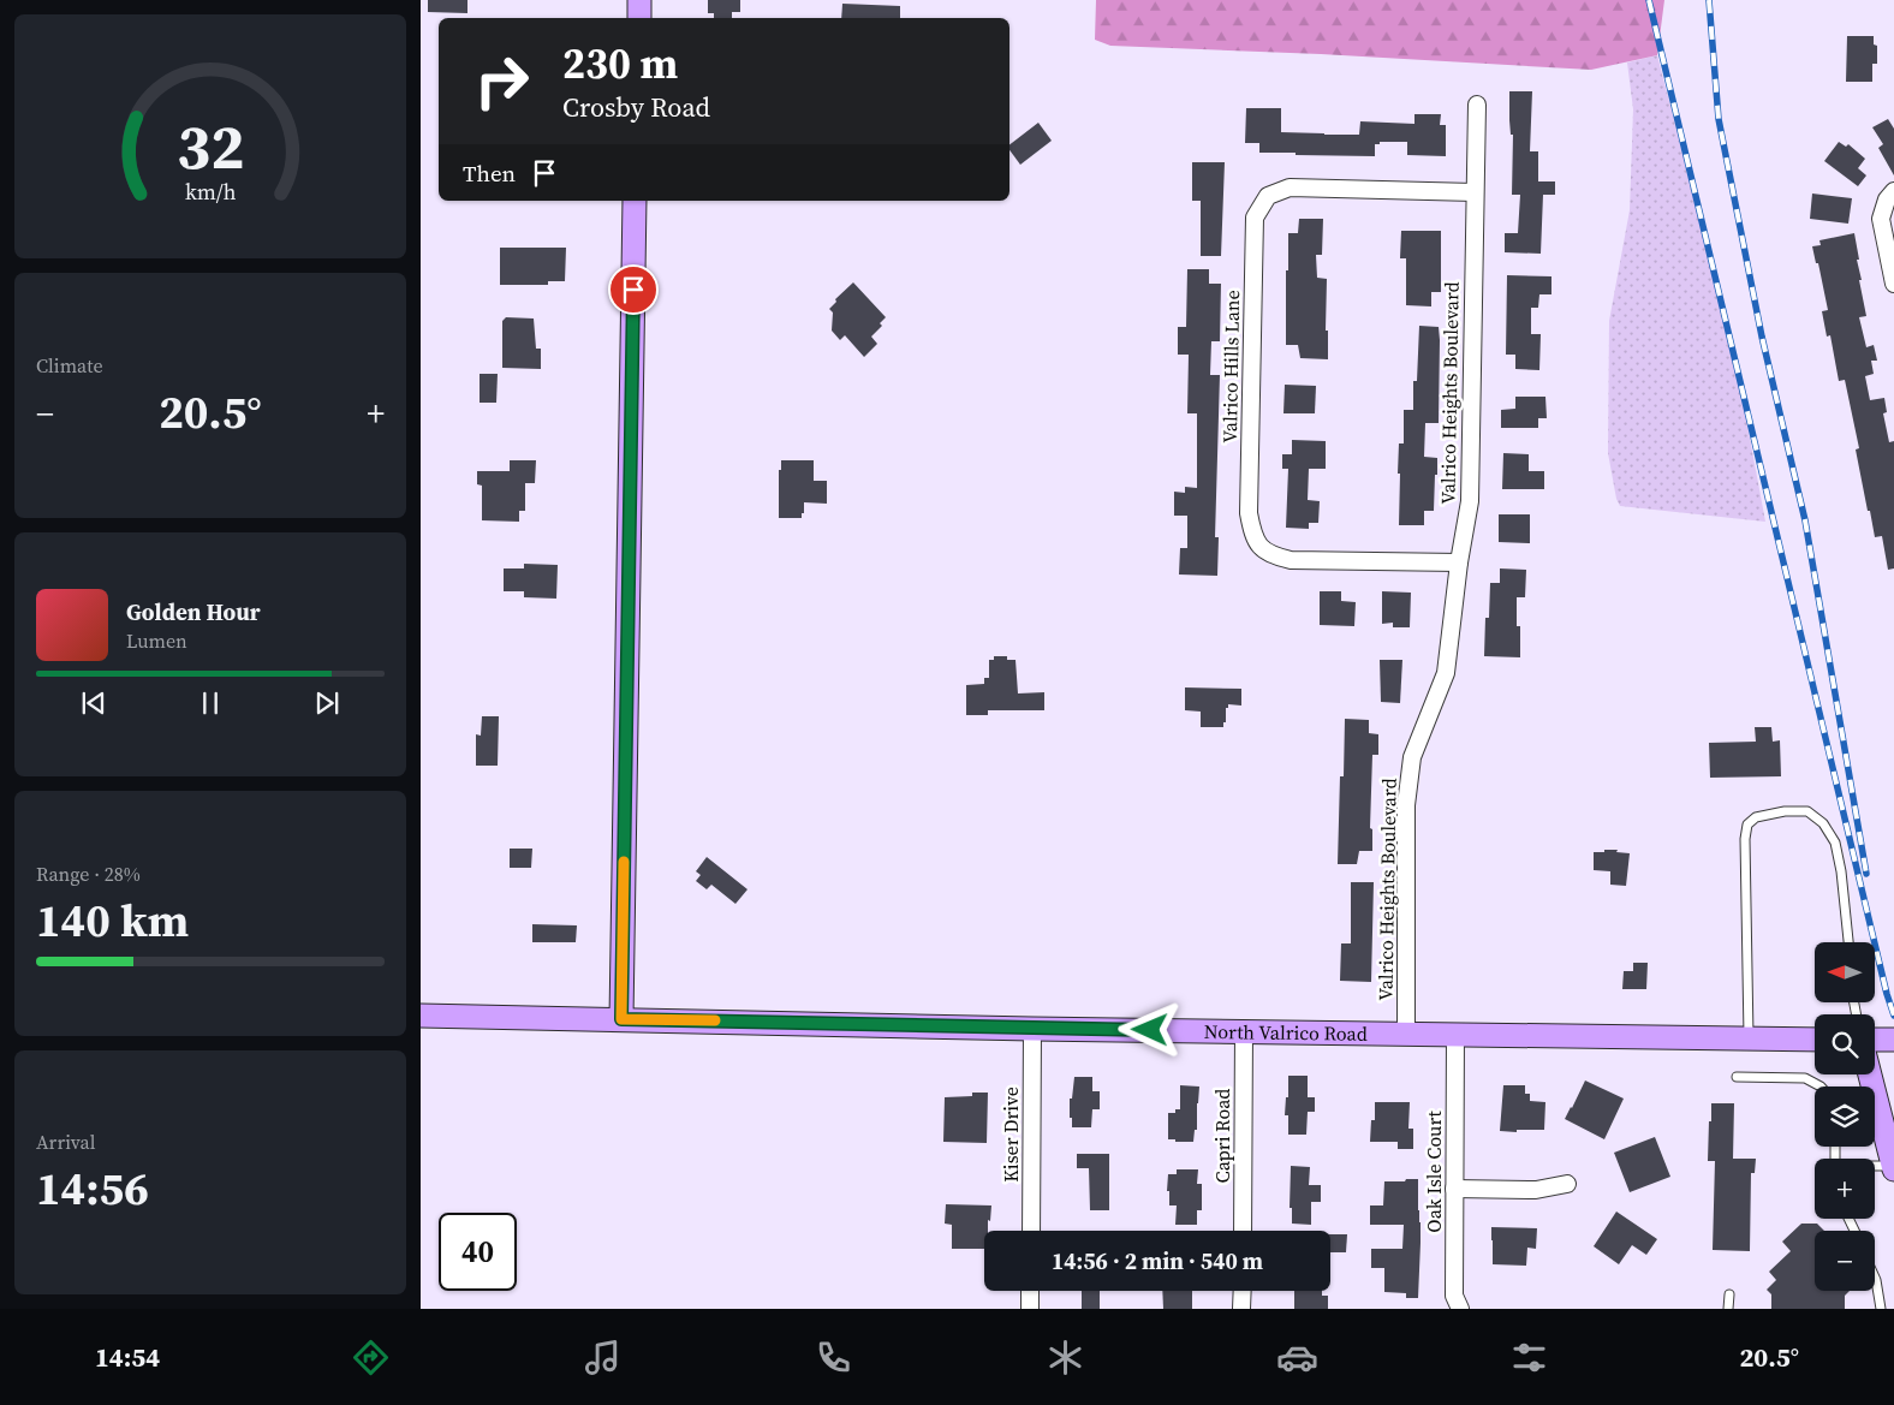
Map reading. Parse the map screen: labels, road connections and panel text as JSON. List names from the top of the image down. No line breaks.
{"streets":{"street":["Valrico Hills Lane","Valrico Heights Boulevard","North Valrico Road","Kiser Drive","Capri Road","Oak Isle Court"]},"crossings":[["Valrico Hills Lane","Valrico Heights Boulevard"],["Valrico Heights Boulevard","North Valrico Road"],["North Valrico Road","Kiser Drive"],["North Valrico Road","Capri Road"],["North Valrico Road","Oak Isle Court"]],"north":"left","page":{"turn":["230 m","Crosby Road"],"then":"Then","tile":["Climate",["Range · 28%","140 km"],["Arrival","14:56"]],"heat":["−","20.5°","+"],"song":["Golden Hour","Lumen"],"map_buttons":["+","−"],"limit":"40","trip":"14:56 · 2 min · 540 m","tabs":["14:54","20.5°"],"gauge":["32","km/h"]}}
